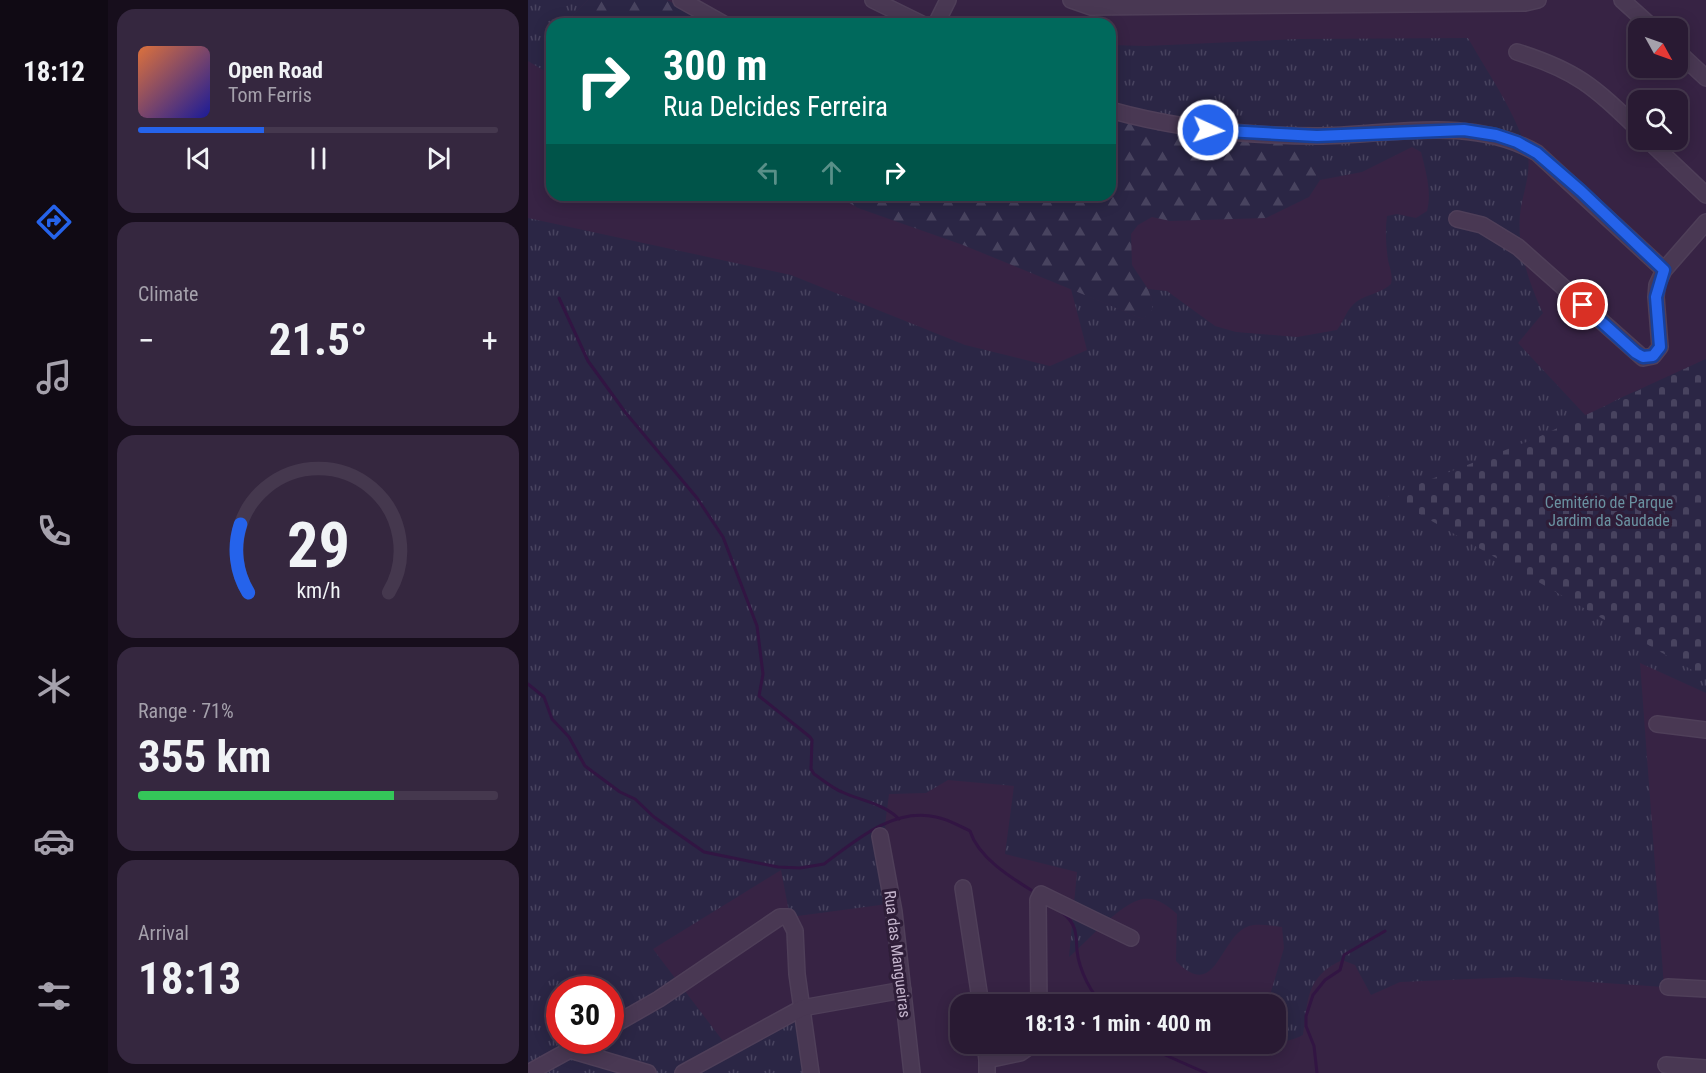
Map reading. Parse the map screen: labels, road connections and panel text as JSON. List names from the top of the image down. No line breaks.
{"streets":{"street":["Rua das Mangueiras"]},"parks":["Cemitério de Parque Jardim da Saudade"],"north":"bottom right","page":{"tabs":"18:12","turn":["300 m","Rua Delcides Ferreira"],"song":["Open Road","Tom Ferris"],"tile":["Climate",["Range · 71%","355 km"],["Arrival","18:13"]],"heat":["−","21.5°","+"],"limit":"30","trip":"18:13 · 1 min · 400 m","gauge":["29","km/h"]}}
